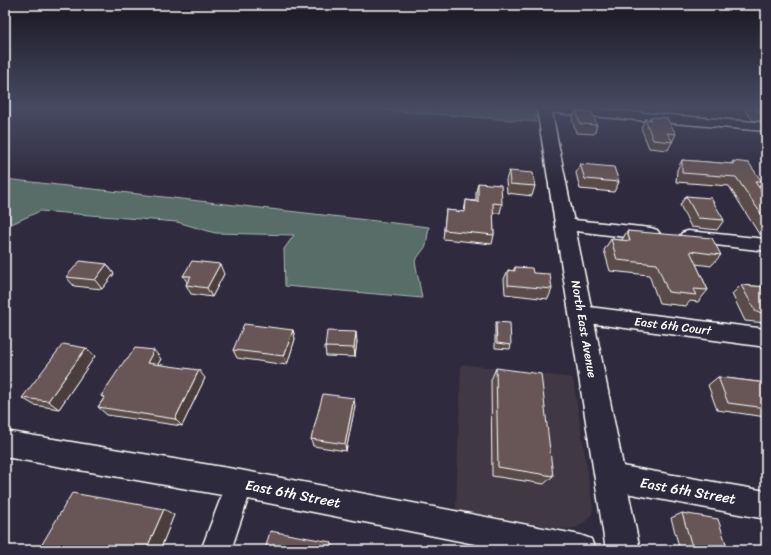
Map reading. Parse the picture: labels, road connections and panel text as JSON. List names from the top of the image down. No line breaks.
{"streets":{"main road":["North East Avenue"],"street":["East 6th Court","East 6th Street"]},"crossings":[["East 6th Court","North East Avenue"],["North East Avenue","East 6th Street"]]}
